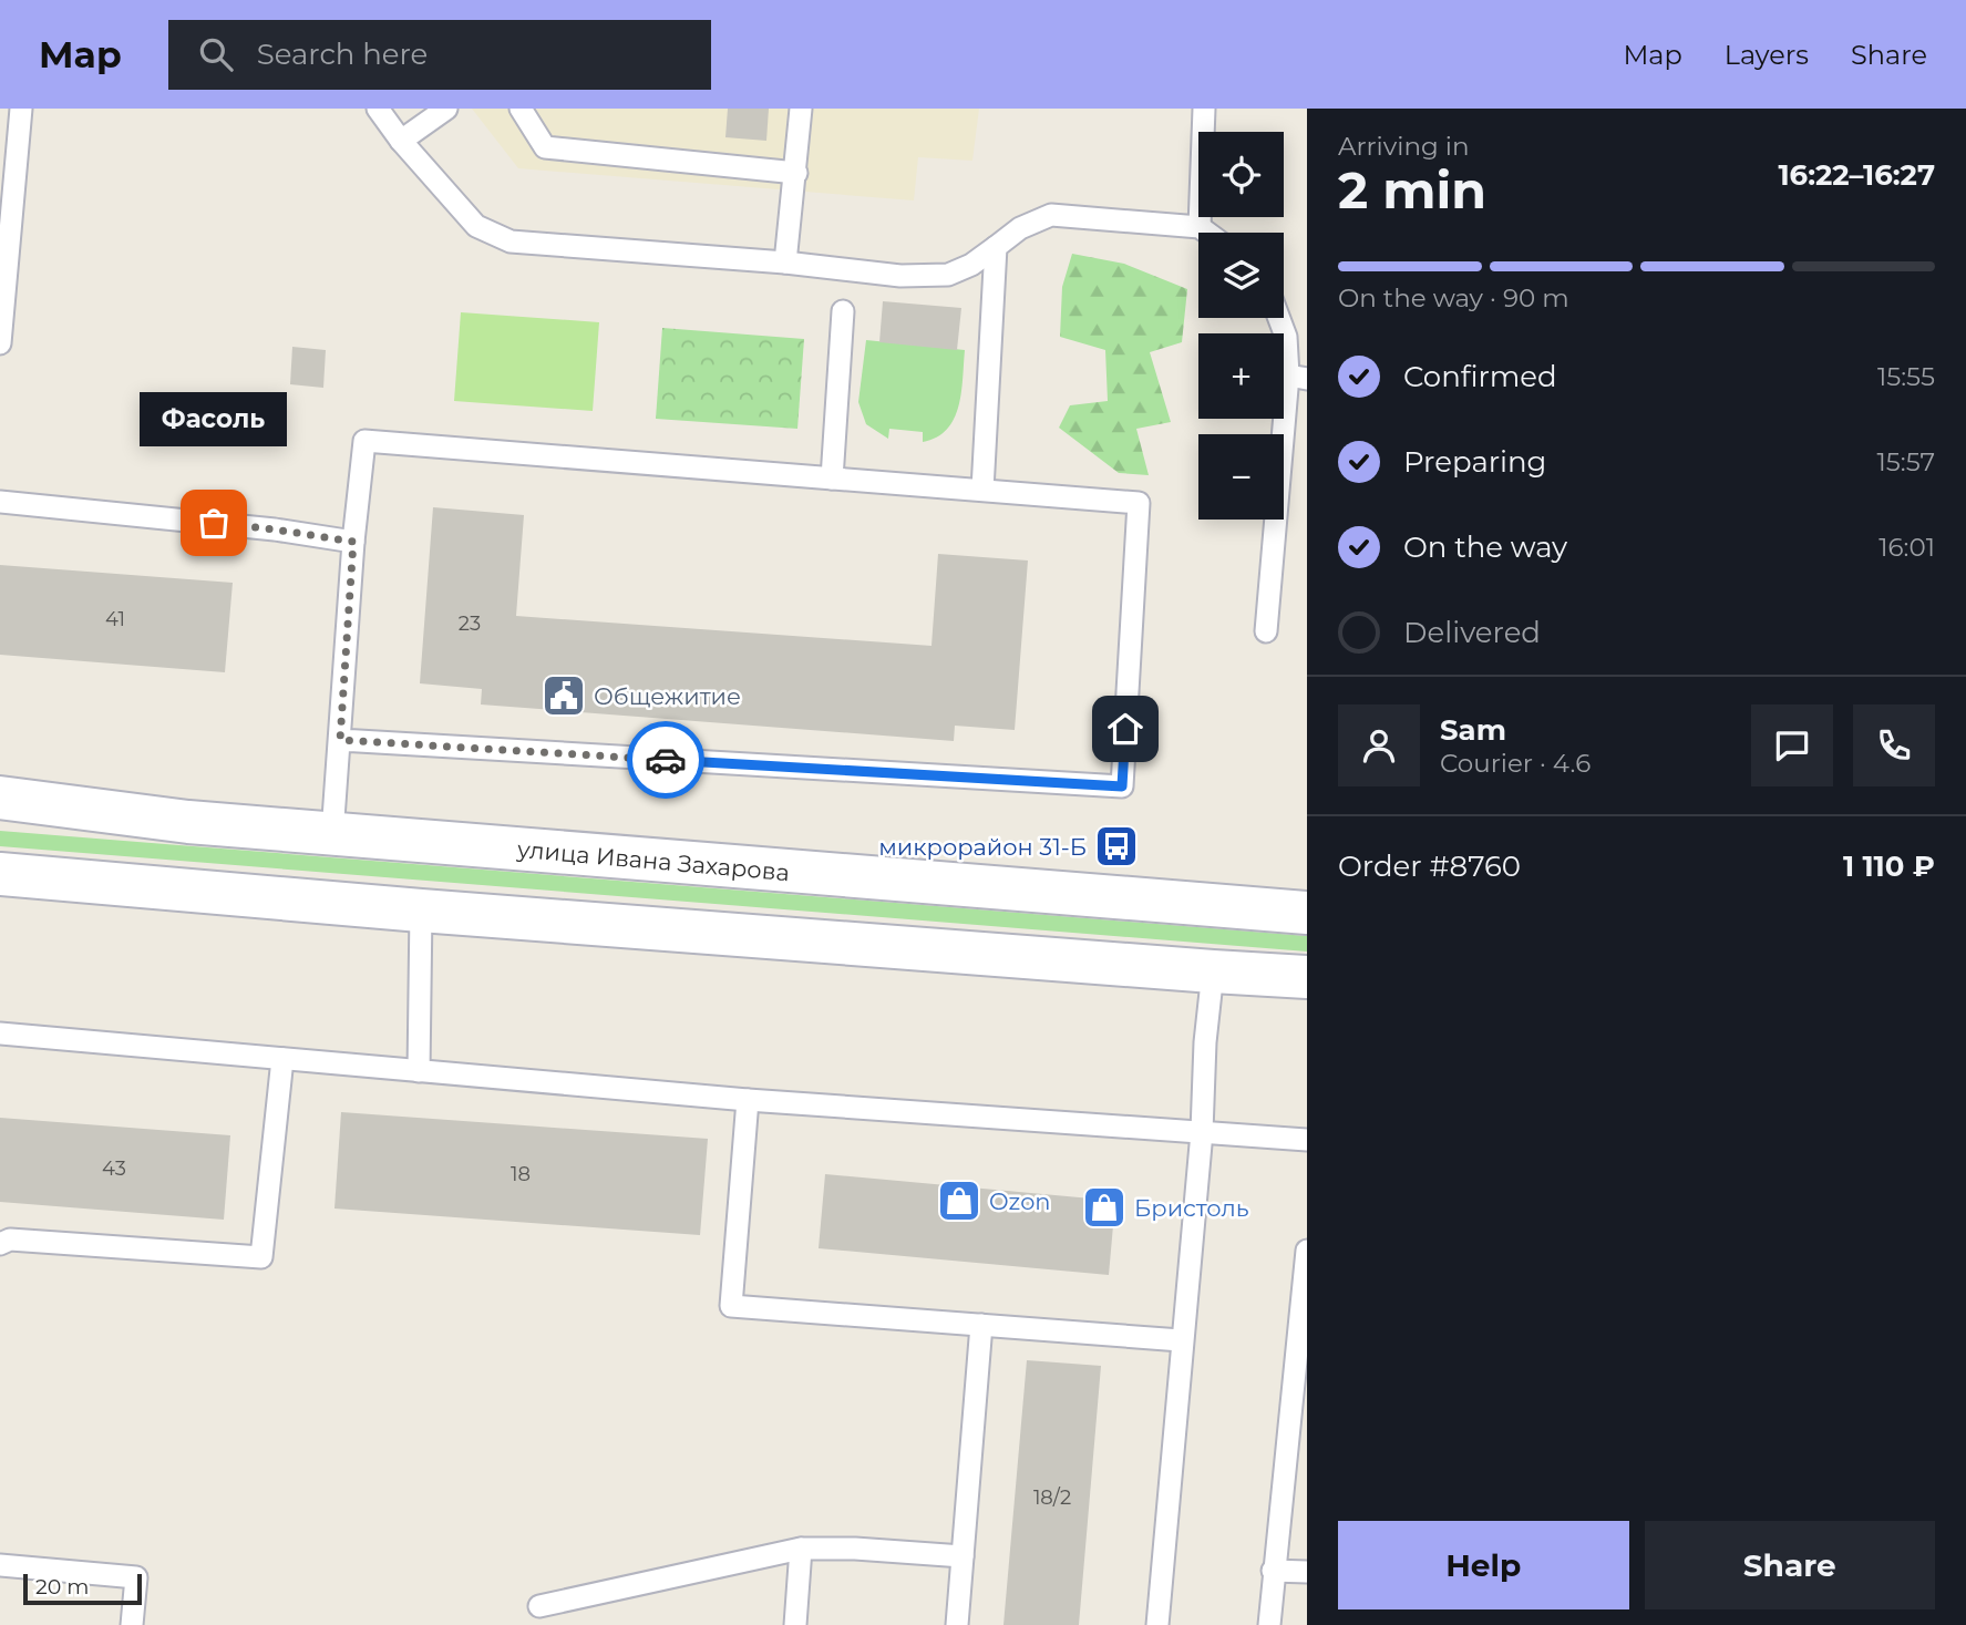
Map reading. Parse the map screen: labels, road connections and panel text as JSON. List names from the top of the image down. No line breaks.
{"streets":{"main road":["улица Ивана Захарова"]},"places":{"other":["Фасоль"],"public building":["Общежитие"],"bus stop":["микрорайон 31-Б"],"shop":["Ozon","Бристоль"]},"house_numbers":["41","23","43","18","18/2"],"scale_bar":"20 m","page":{"header":"Map","search":"Search here","nav":["Map","Layers","Share"],"heading":["2 min","Arriving in","16:22–16:27"],"panel":["Sam","Courier · 4.6","Order #8760","1 110 ₽"],"map_buttons":["+","−"],"bar":"On the way · 90 m","list":[["Confirmed","15:55"],["Preparing","15:57"],["On the way","16:01"],"Delivered"],"bubble":"Фасоль","buttons":["Help","Share"],"scale":"20 m"}}
